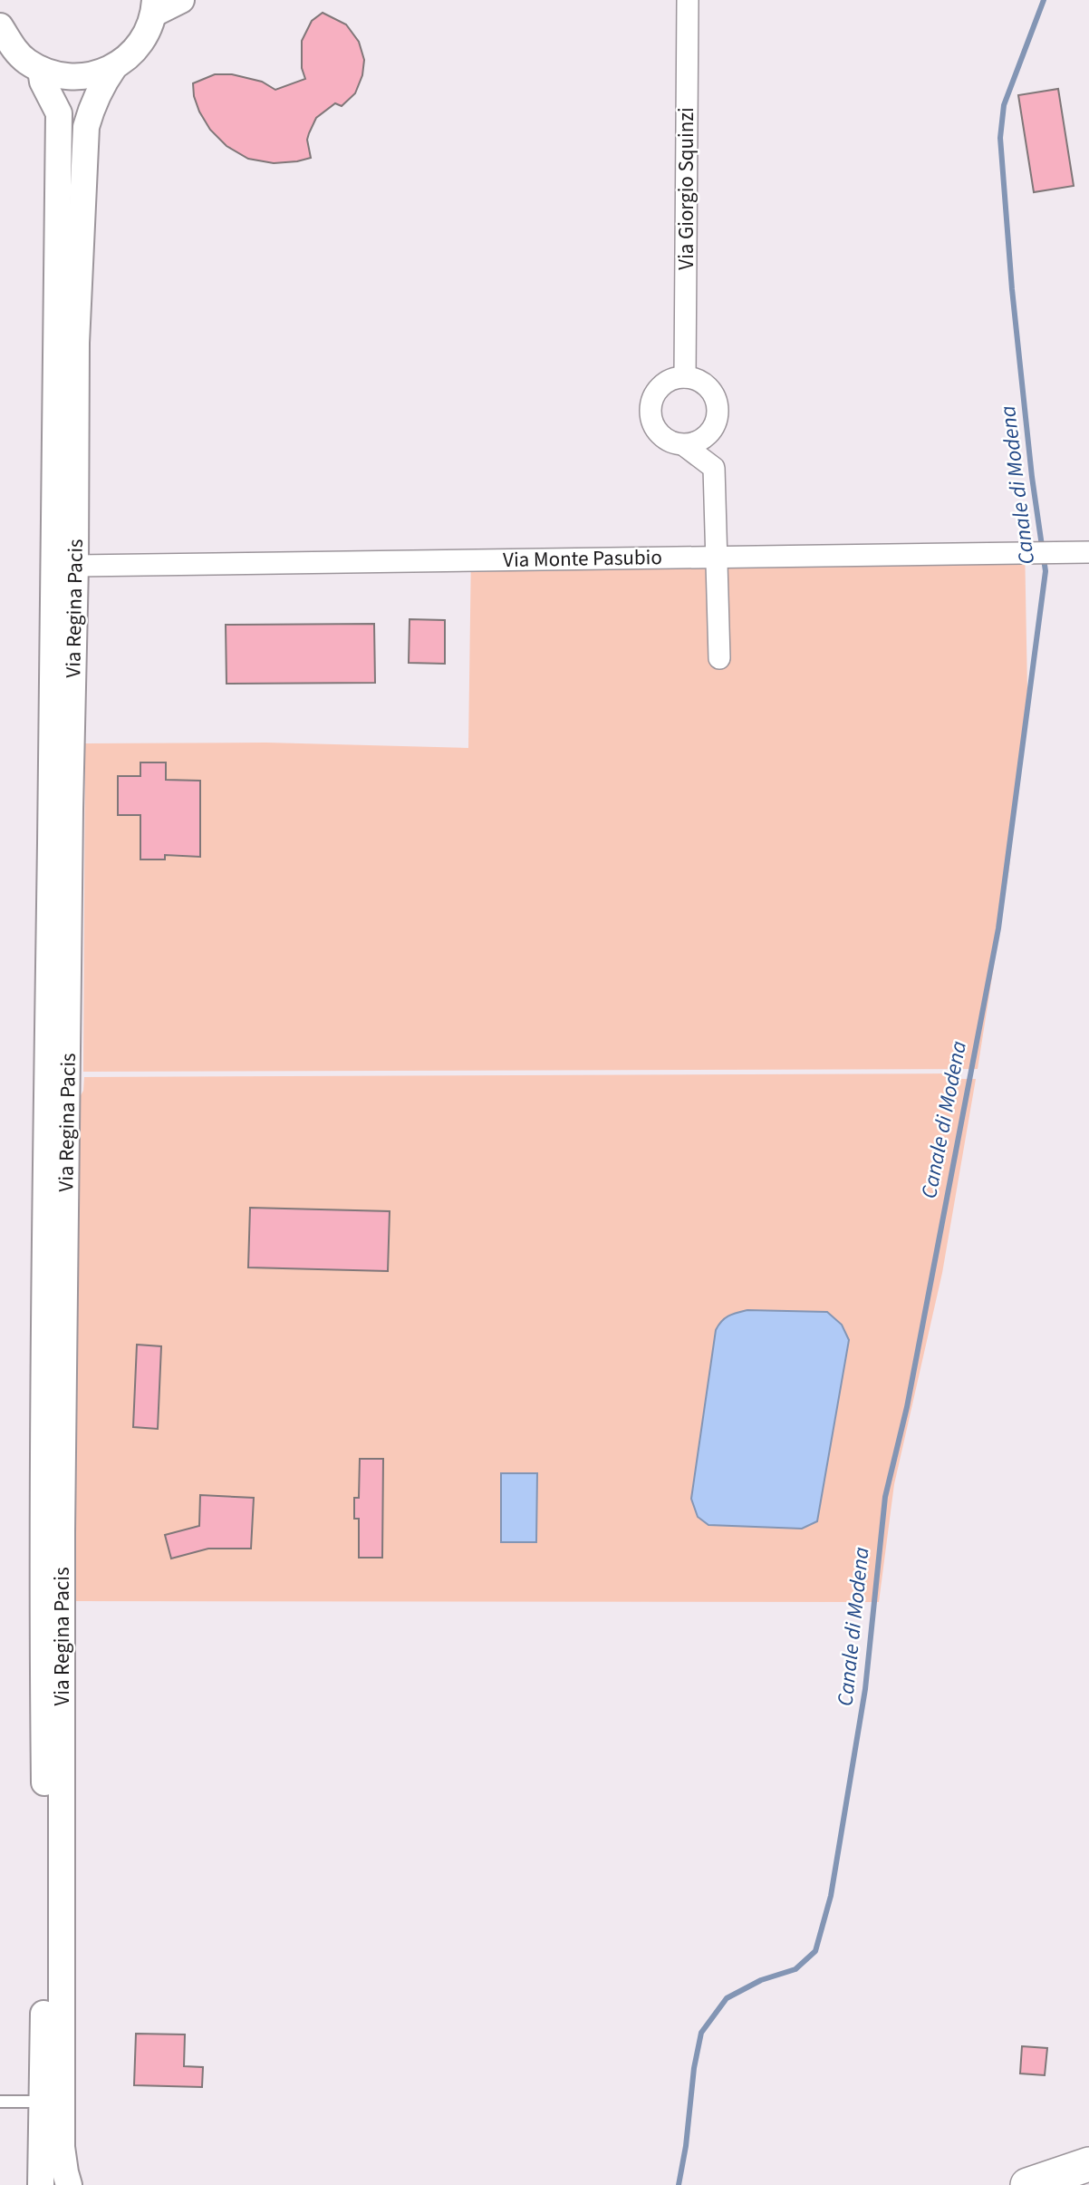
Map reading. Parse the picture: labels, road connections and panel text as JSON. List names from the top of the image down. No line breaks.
{"streets":{"street":["Via Giorgio Squinzi","Via Monte Pasubio","Via Regina Pacis"]},"crossings":[["Via Monte Pasubio","Via Regina Pacis"]],"water":["Canale di Modena"]}
